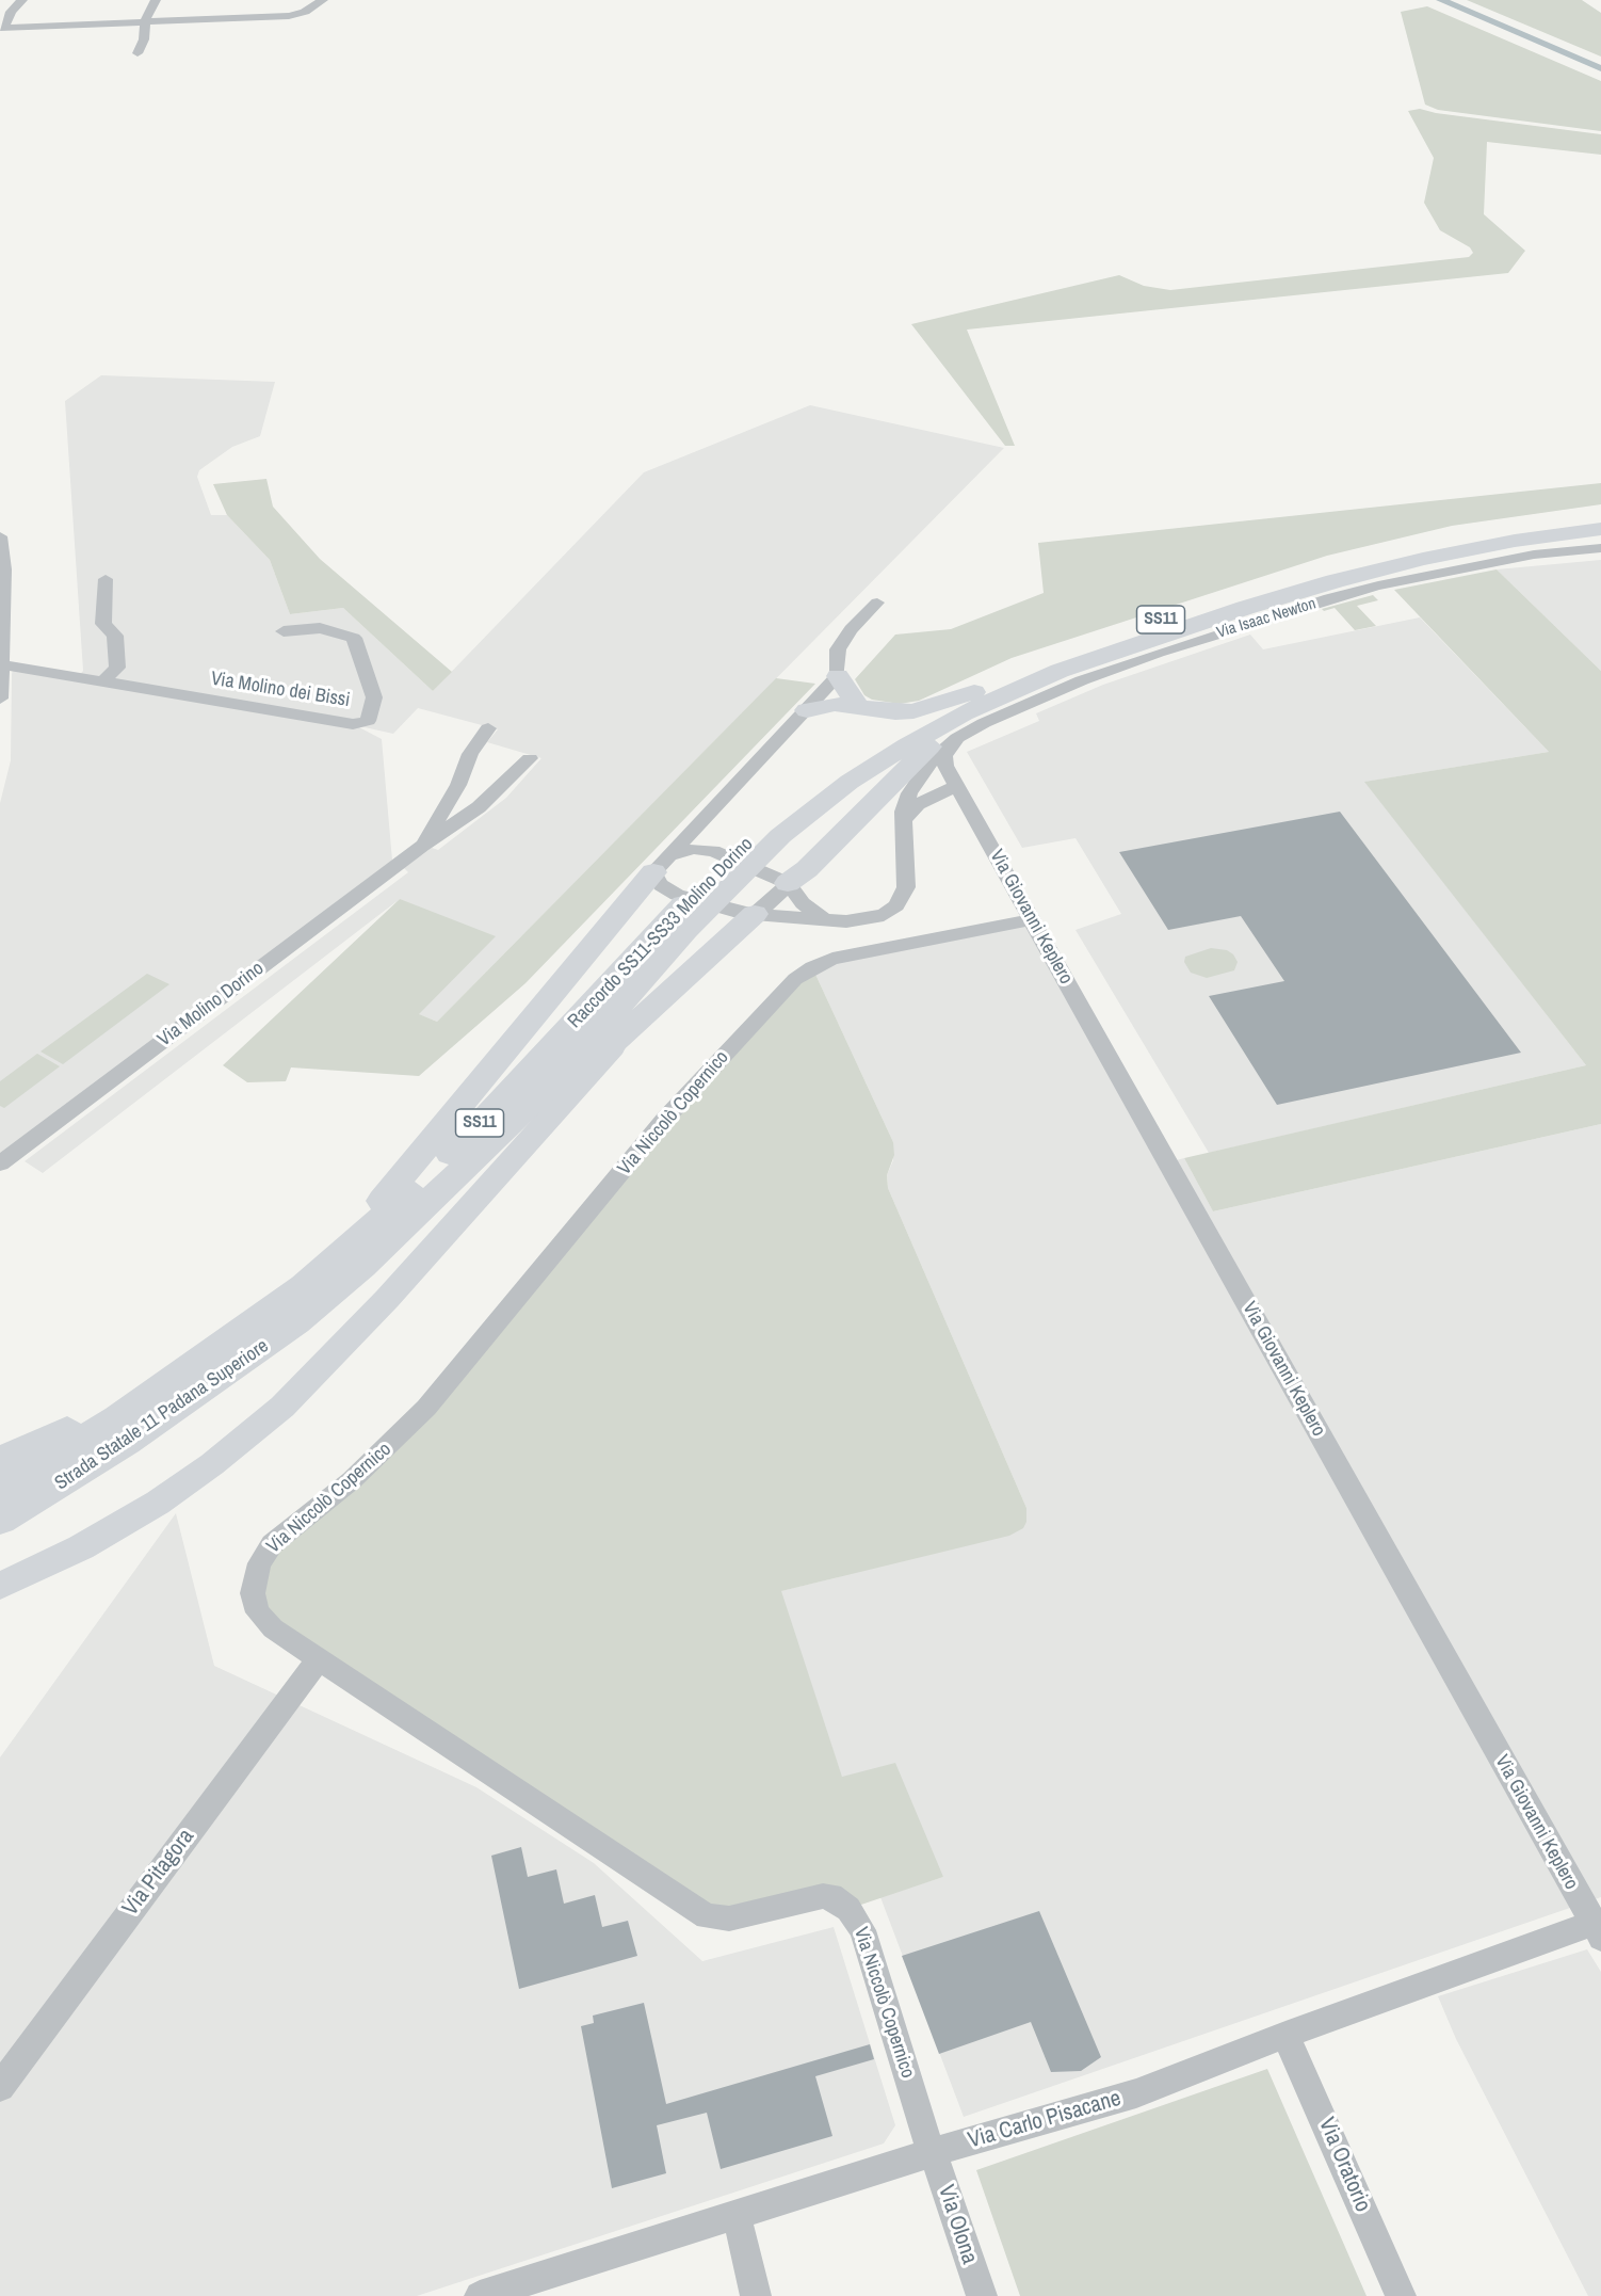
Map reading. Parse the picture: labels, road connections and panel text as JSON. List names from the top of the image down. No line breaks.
{"streets":{"highway":["SS11","Raccordo SS11-SS33 Molino Dorino","Strada Statale 11 Padana Superiore"],"street":["Via Isaac Newton","Via Molino dei Bissi","Via Giovanni Keplero","Via Molino Dorino","Via Niccolò Copernico","Via Pitagora","Via Carlo Pisacane","Via Oratorio","Via Olona"]},"crossings":[["Via Isaac Newton","Via Giovanni Keplero"],["Via Giovanni Keplero","Via Niccolò Copernico"],["Via Giovanni Keplero","Via Carlo Pisacane"],["Raccordo SS11-SS33 Molino Dorino","Strada Statale 11 Padana Superiore"],["Via Niccolò Copernico","Via Pitagora"],["Via Niccolò Copernico","Via Carlo Pisacane"],["Via Niccolò Copernico","Via Olona"],["Via Carlo Pisacane","Via Oratorio"],["Via Carlo Pisacane","Via Olona"]]}
